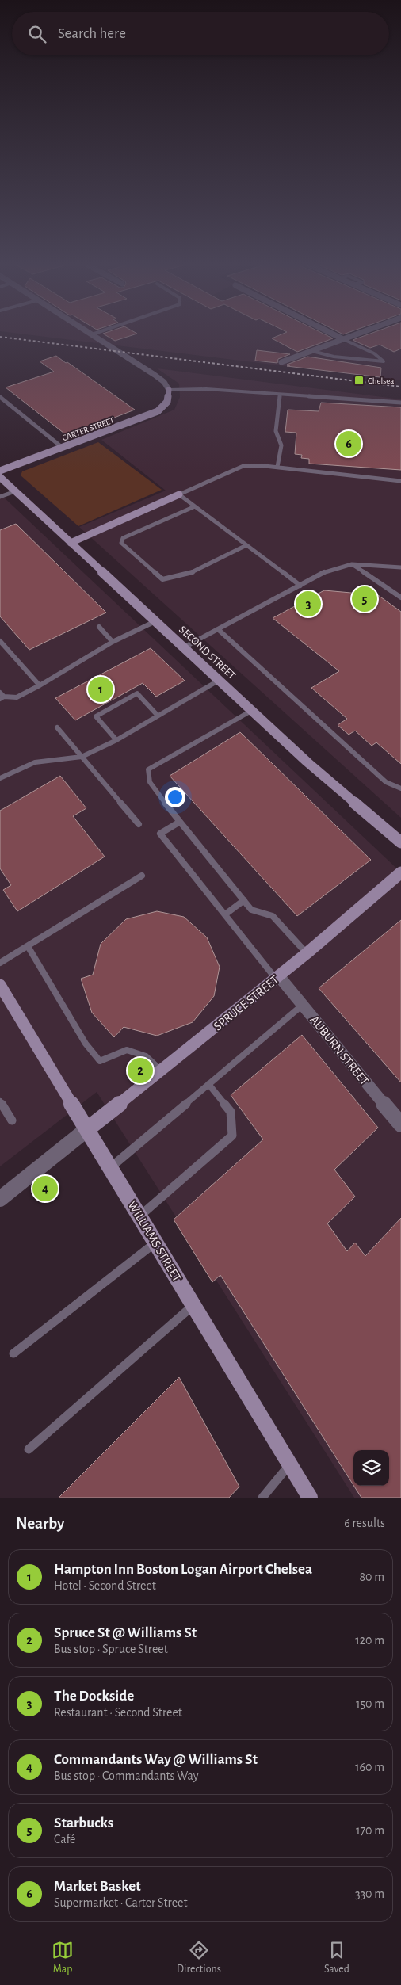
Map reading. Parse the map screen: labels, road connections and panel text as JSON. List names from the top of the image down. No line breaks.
{"streets":{"main road":["CARTER STREET","SECOND STREET","SPRUCE STREET","WILLIAMS STREET"],"street":["AUBURN STREET"]},"crossings":[["SPRUCE STREET","AUBURN STREET"],["SPRUCE STREET","WILLIAMS STREET"]],"places":{"transit":["Chelsea"]},"page":{"search":"Search here","pins":["6","5","3","1","2","4"],"heading":["Nearby","6 results"],"list":[{"mark":"1","name":"Hampton Inn Boston Logan Airport Chelsea","note":"Hotel · Second Street","value":"80 m"},{"mark":"2","name":"Spruce St @ Williams St","note":"Bus stop · Spruce Street","value":"120 m"},{"mark":"3","name":"The Dockside","note":"Restaurant · Second Street","value":"150 m"},{"mark":"4","name":"Commandants Way @ Williams St","note":"Bus stop · Commandants Way","value":"160 m"},{"mark":"5","name":"Starbucks","note":"Café","value":"170 m"},{"mark":"6","name":"Market Basket","note":"Supermarket · Carter Street","value":"330 m"}],"nav":["Map","Directions","Saved"]}}
